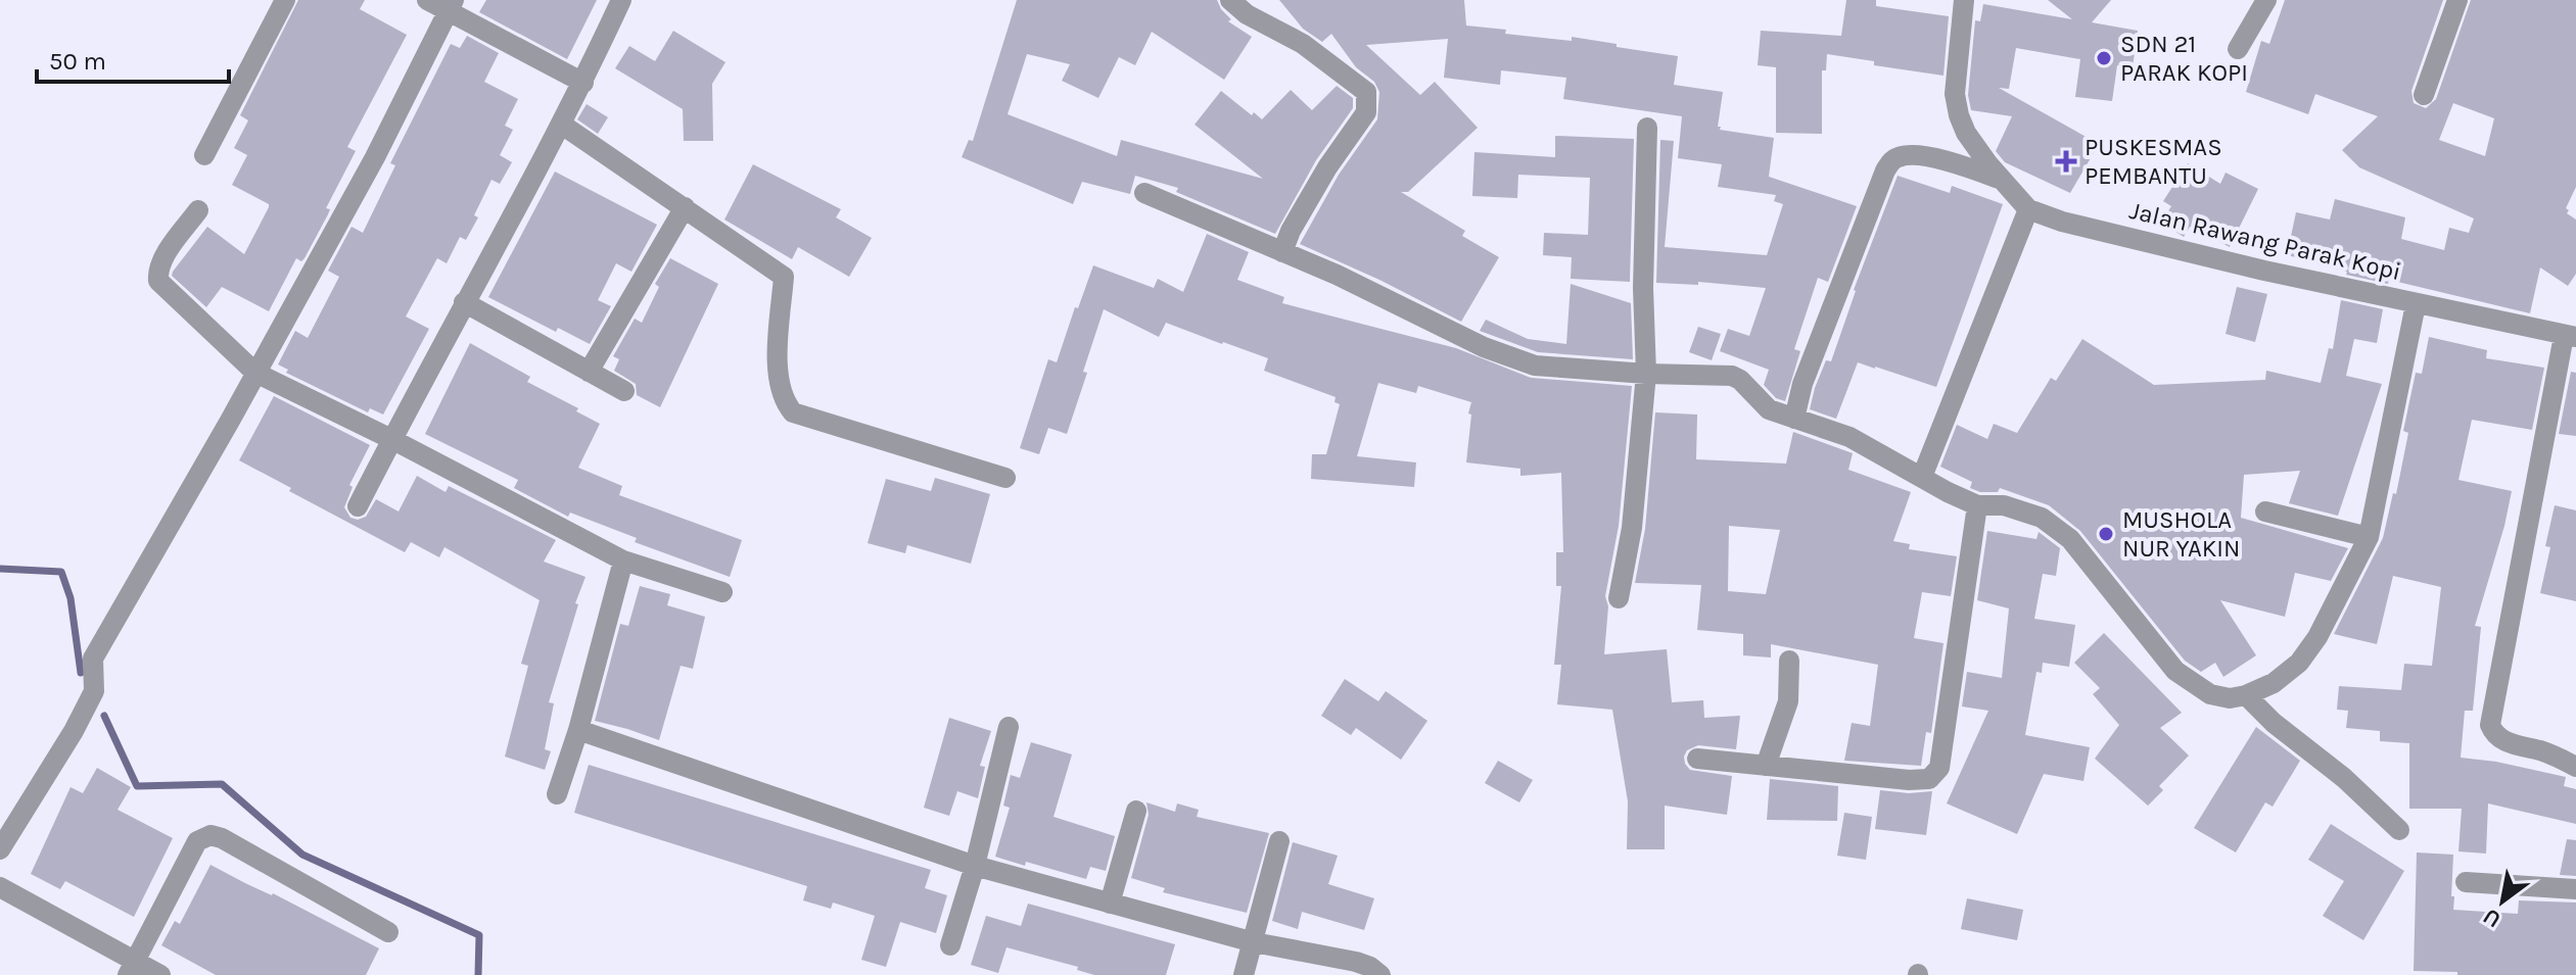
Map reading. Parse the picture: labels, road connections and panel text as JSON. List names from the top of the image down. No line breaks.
{"streets":{"street":["Jalan Rawang Parak Kopi"]},"places":{"other":["SDN 21 PARAK KOPI","MUSHOLA NUR YAKIN"],"health":["PUSKESMAS PEMBANTU"]},"scale_bar":"50 m","north":"bottom left"}
